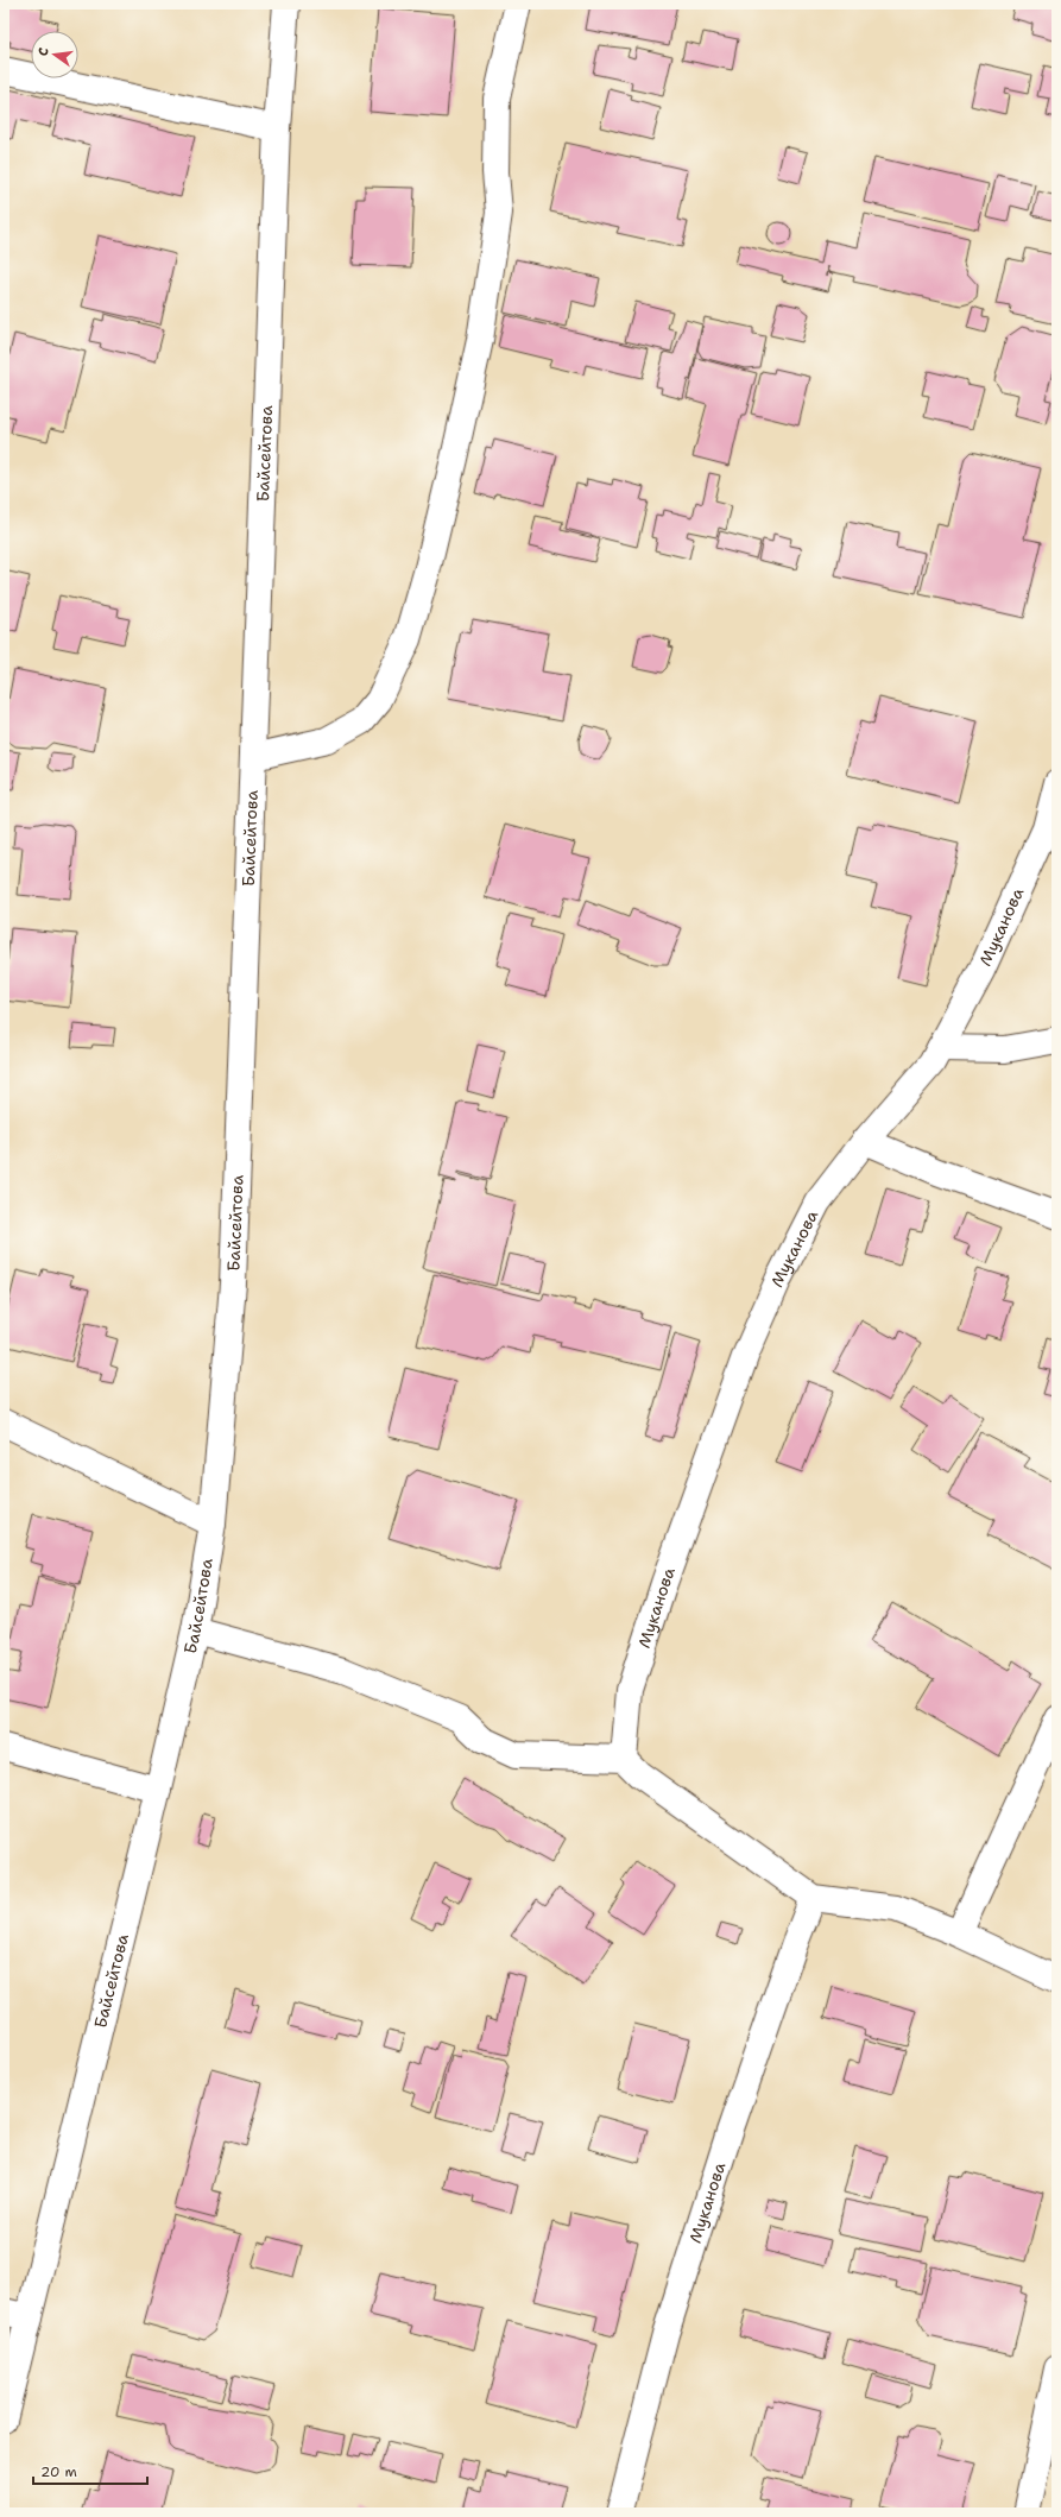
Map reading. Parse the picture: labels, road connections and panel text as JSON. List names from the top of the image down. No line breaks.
{"streets":{"street":["Байсейтова","Муканова"]},"scale_bar":"20 m","north":"left"}
